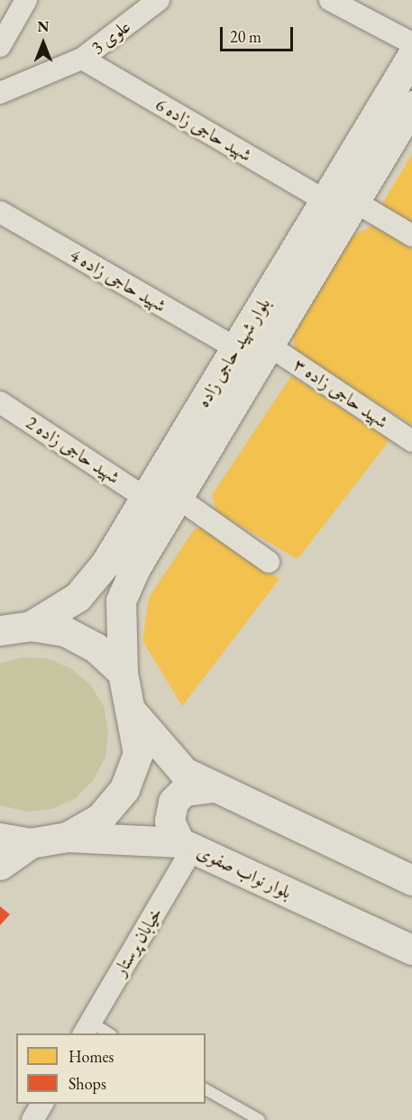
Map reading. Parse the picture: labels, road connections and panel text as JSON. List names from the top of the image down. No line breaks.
{"streets":{"street":["علوی 3","شهید حاجی زاده 6","شهید حاجی زاده 4","بلوار شهید حاجی زاده","شهید حاجی زاده ۳","شهید حاجی زاده 2","بلوار نواب صفوی","خیابان پرستار"]},"crossings":[["علوی 3","شهید حاجی زاده 6"],["شهید حاجی زاده 6","بلوار شهید حاجی زاده"],["شهید حاجی زاده 4","بلوار شهید حاجی زاده"],["بلوار شهید حاجی زاده","شهید حاجی زاده ۳"],["بلوار شهید حاجی زاده","شهید حاجی زاده 2"],["بلوار شهید حاجی زاده","بلوار نواب صفوی"],["بلوار نواب صفوی","خیابان پرستار"]],"legend":["Homes","Shops"],"scale_bar":"20 m","north":"top"}
